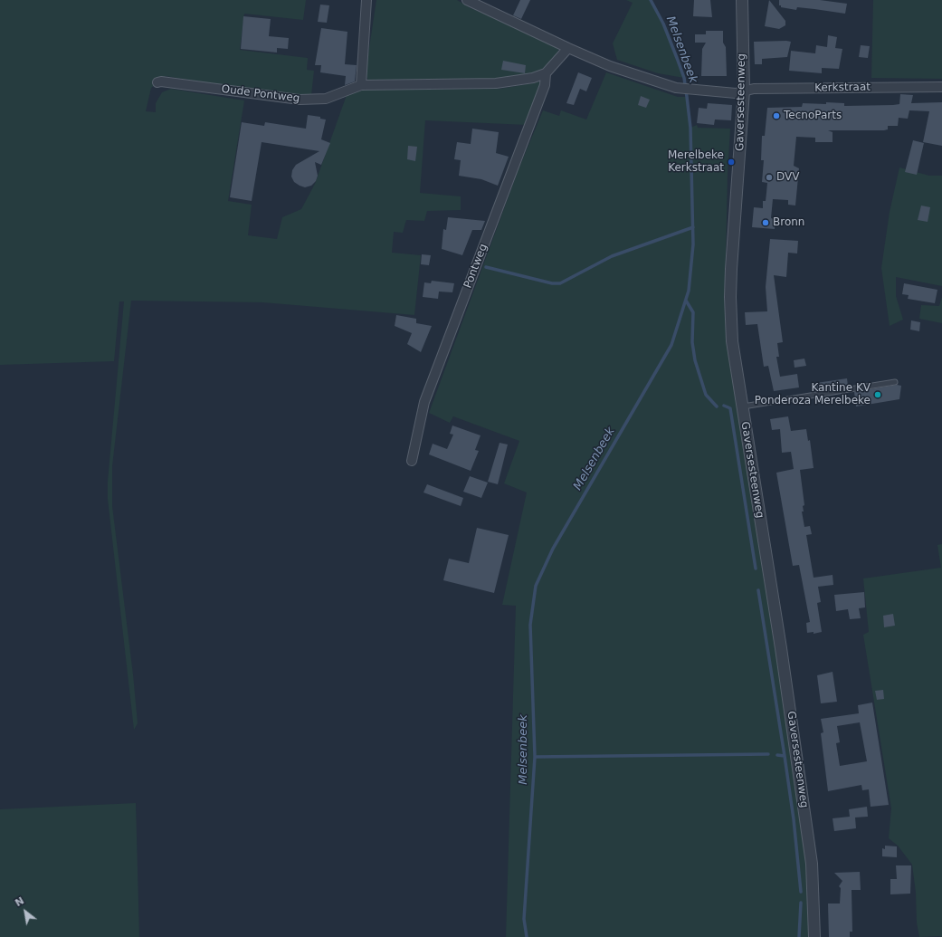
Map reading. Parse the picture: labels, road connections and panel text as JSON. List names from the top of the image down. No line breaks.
{"streets":{"street":["Kerkstraat","Oude Pontweg","Gaversesteenweg","Pontweg"]},"crossings":[["Kerkstraat","Gaversesteenweg"]],"water":["Melsenbeek"],"places":["TecnoParts","Merelbeke Kerkstraat","DVV","Bronn","Kantine KV Ponderoza Merelbeke"],"north":"top left"}
